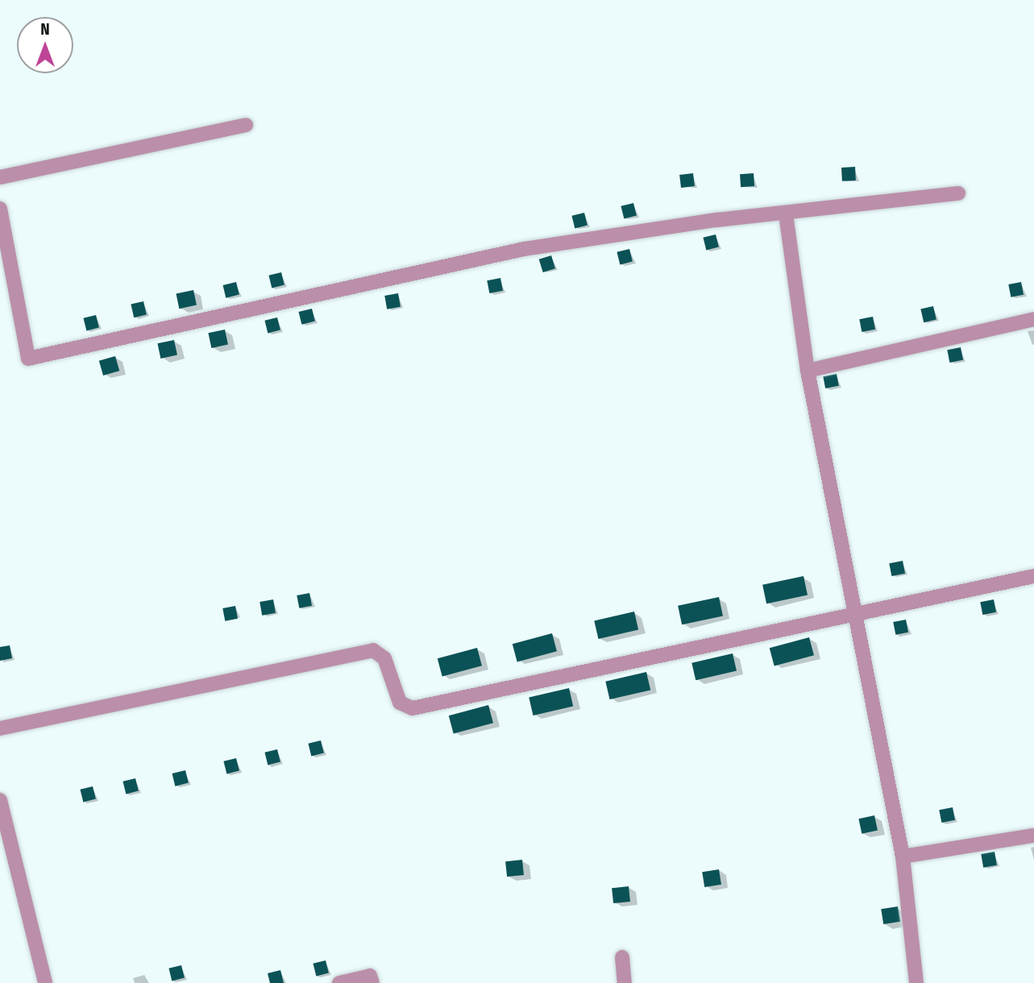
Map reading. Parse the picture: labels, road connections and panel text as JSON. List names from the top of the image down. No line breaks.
{"north":"top"}
